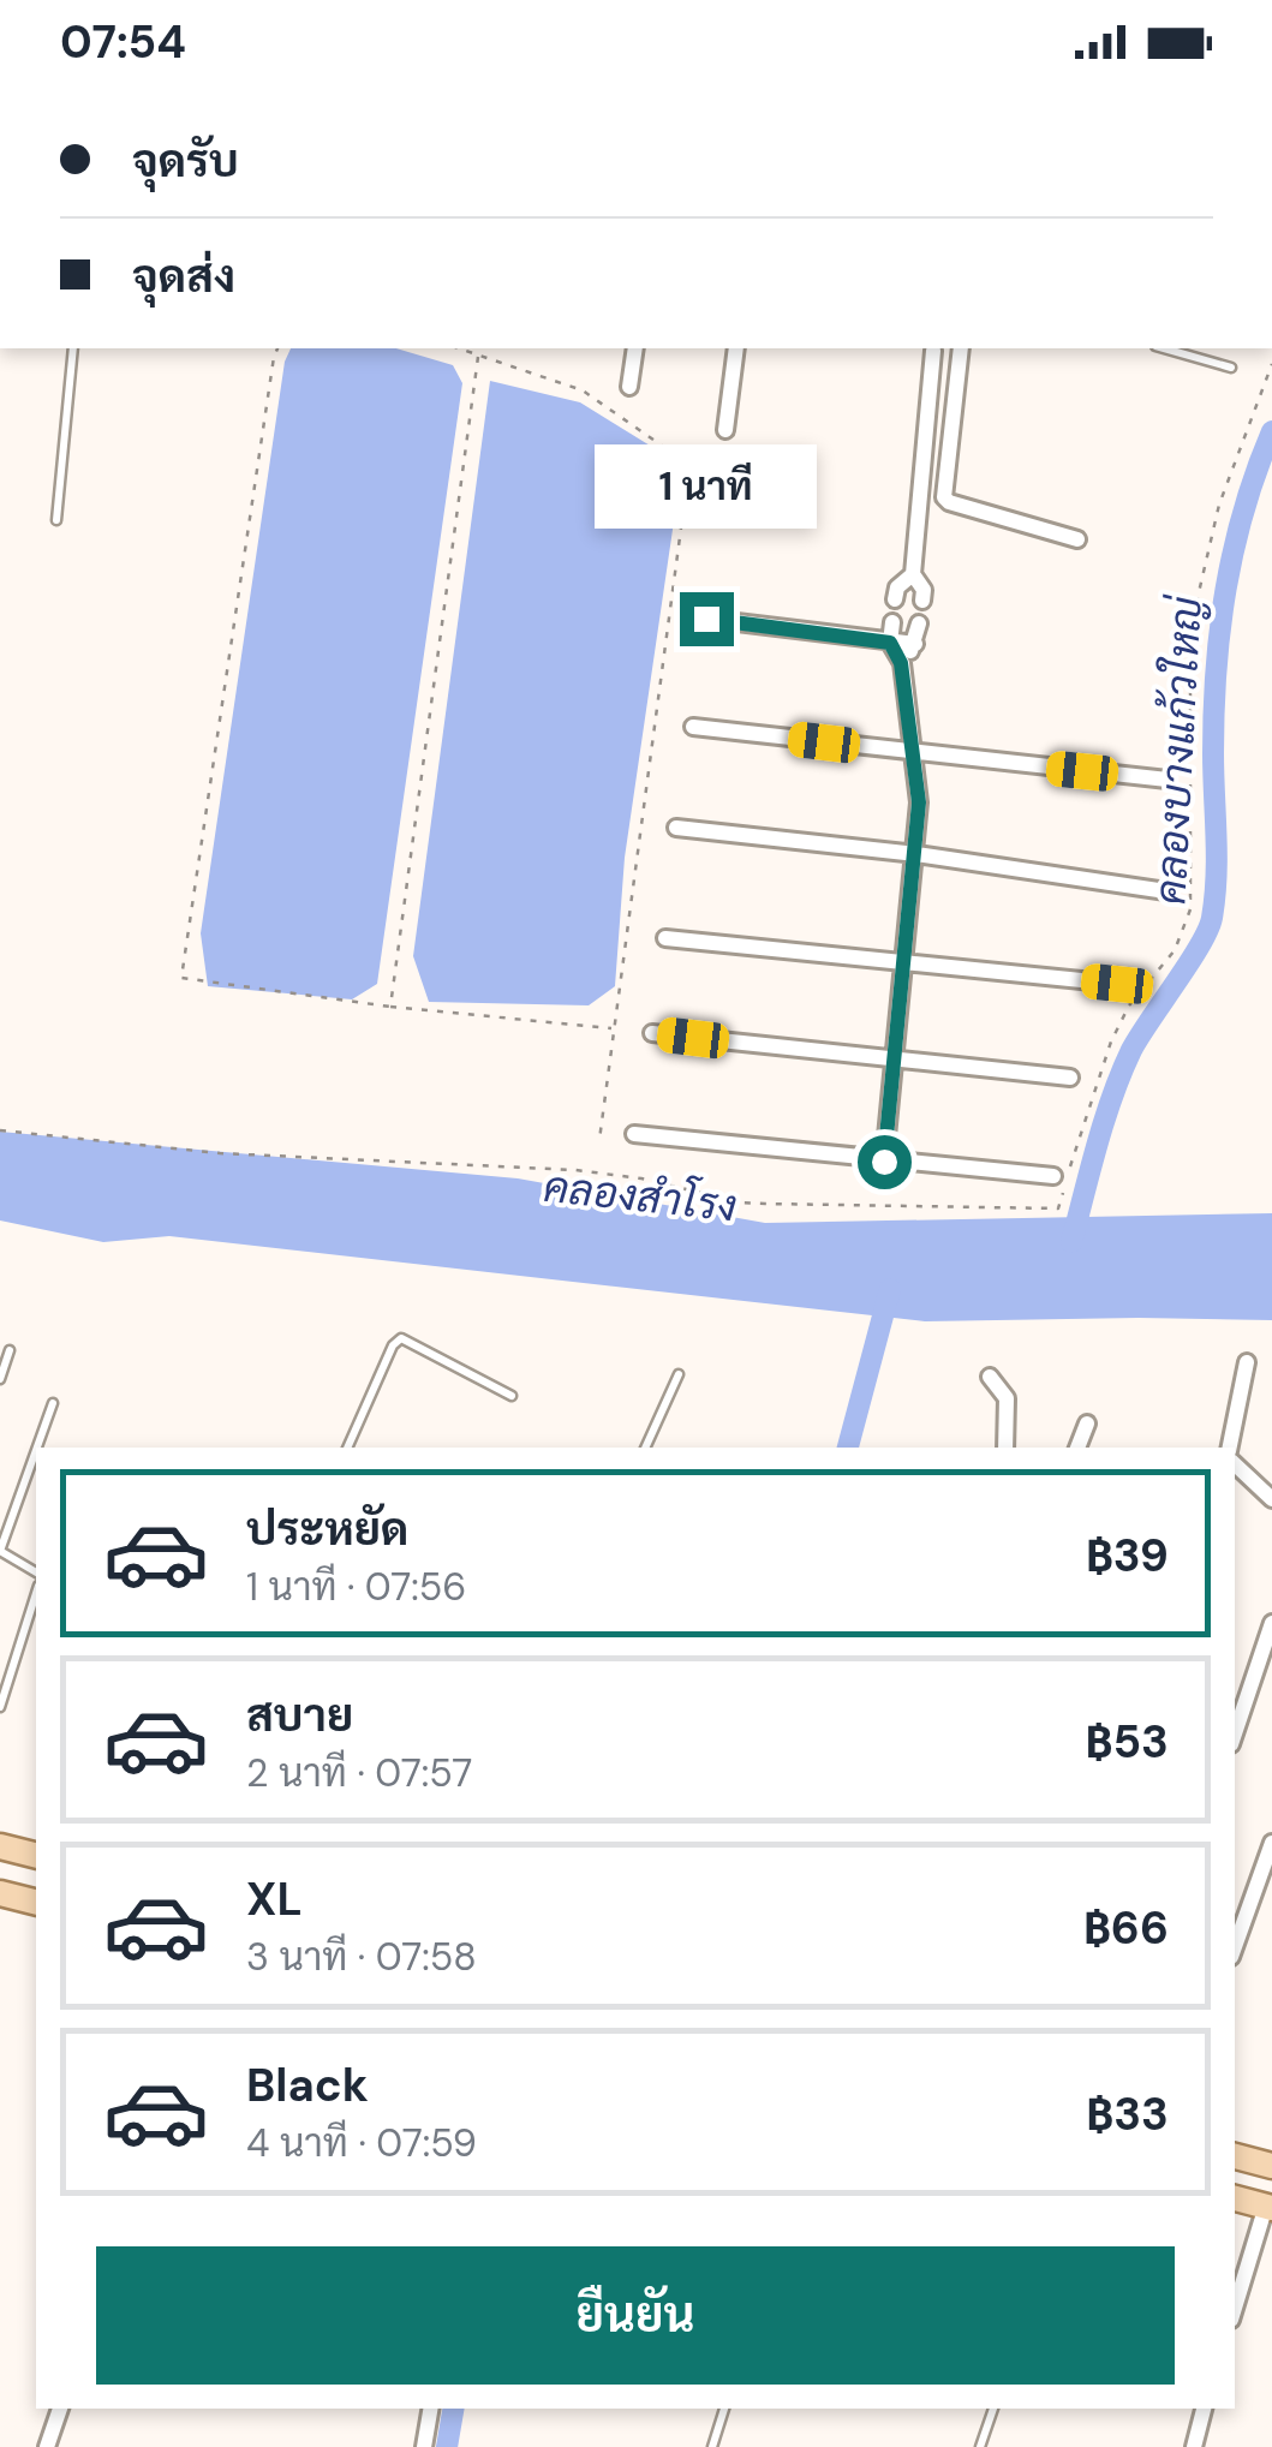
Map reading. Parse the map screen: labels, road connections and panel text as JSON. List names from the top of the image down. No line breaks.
{"water":["คลองบางแก้วใหญ่","คลองสำโรง"],"page":{"status":"07:54","banner":["จุดรับ","จุดส่ง"],"bubble":"1 นาที","list":[{"name":"ประหยัด","note":"1 นาที · 07:56","value":"฿39"},{"name":"สบาย","note":"2 นาที · 07:57","value":"฿53"},{"name":"XL","note":"3 นาที · 07:58","value":"฿66"},{"name":"Black","note":"4 นาที · 07:59","value":"฿33"}],"buttons":"ยืนยัน"}}
